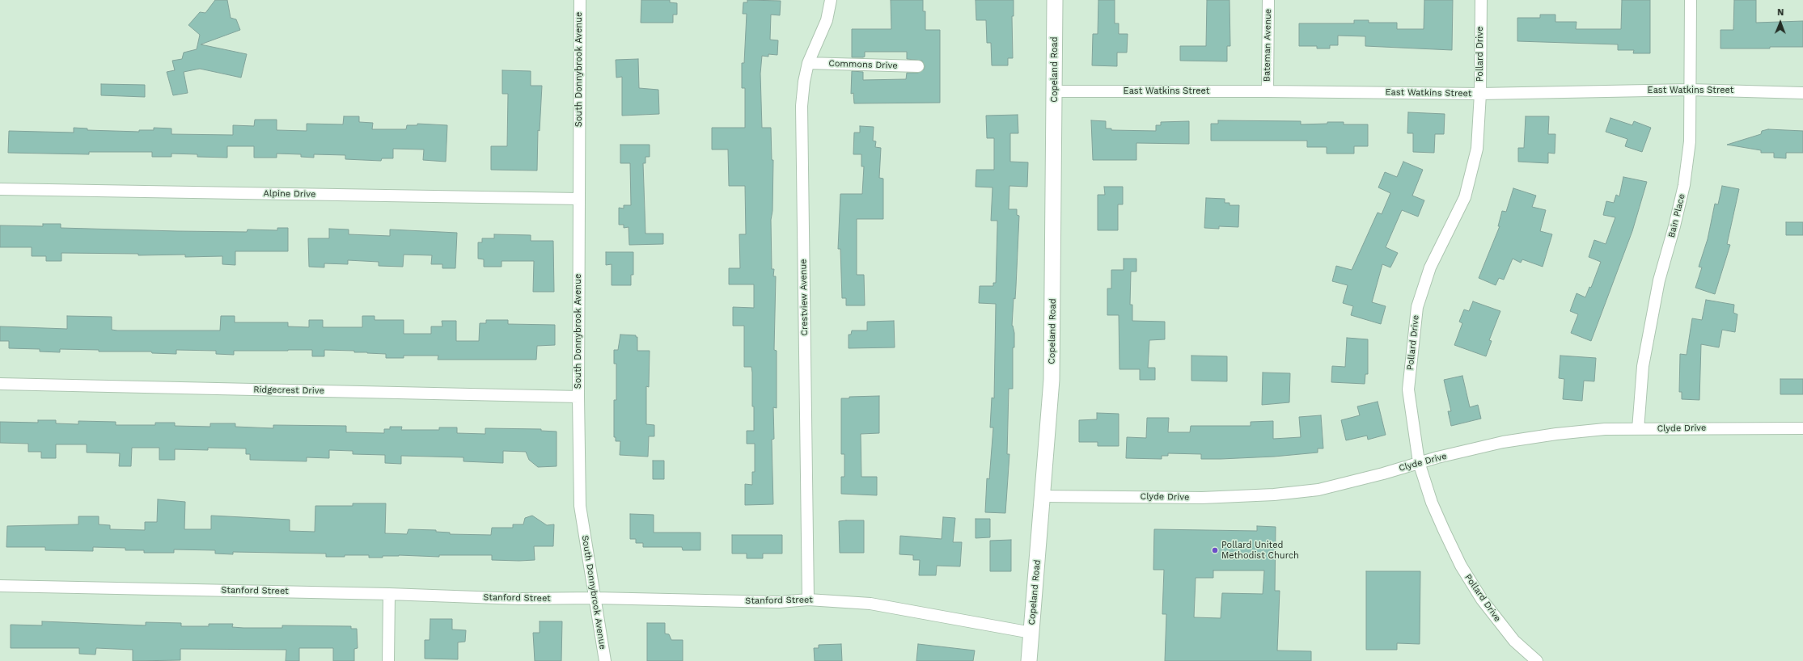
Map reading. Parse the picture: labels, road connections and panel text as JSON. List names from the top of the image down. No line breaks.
{"streets":{"street":["Bateman Avenue","Pollard Drive","Commons Drive","South Donnybrook Avenue","Copeland Road","East Watkins Street","Alpine Drive","Bain Place","Crestview Avenue","Ridgecrest Drive","Clyde Drive","Stanford Street"]},"crossings":[["Bateman Avenue","East Watkins Street"],["Pollard Drive","East Watkins Street"],["Pollard Drive","Clyde Drive"],["Commons Drive","Crestview Avenue"],["South Donnybrook Avenue","Alpine Drive"],["South Donnybrook Avenue","Ridgecrest Drive"],["South Donnybrook Avenue","Stanford Street"],["Copeland Road","East Watkins Street"],["Copeland Road","Clyde Drive"],["Copeland Road","Stanford Street"],["East Watkins Street","Bain Place"],["Bain Place","Clyde Drive"],["Crestview Avenue","Stanford Street"]],"places":["Pollard United Methodist Church"],"north":"top"}
